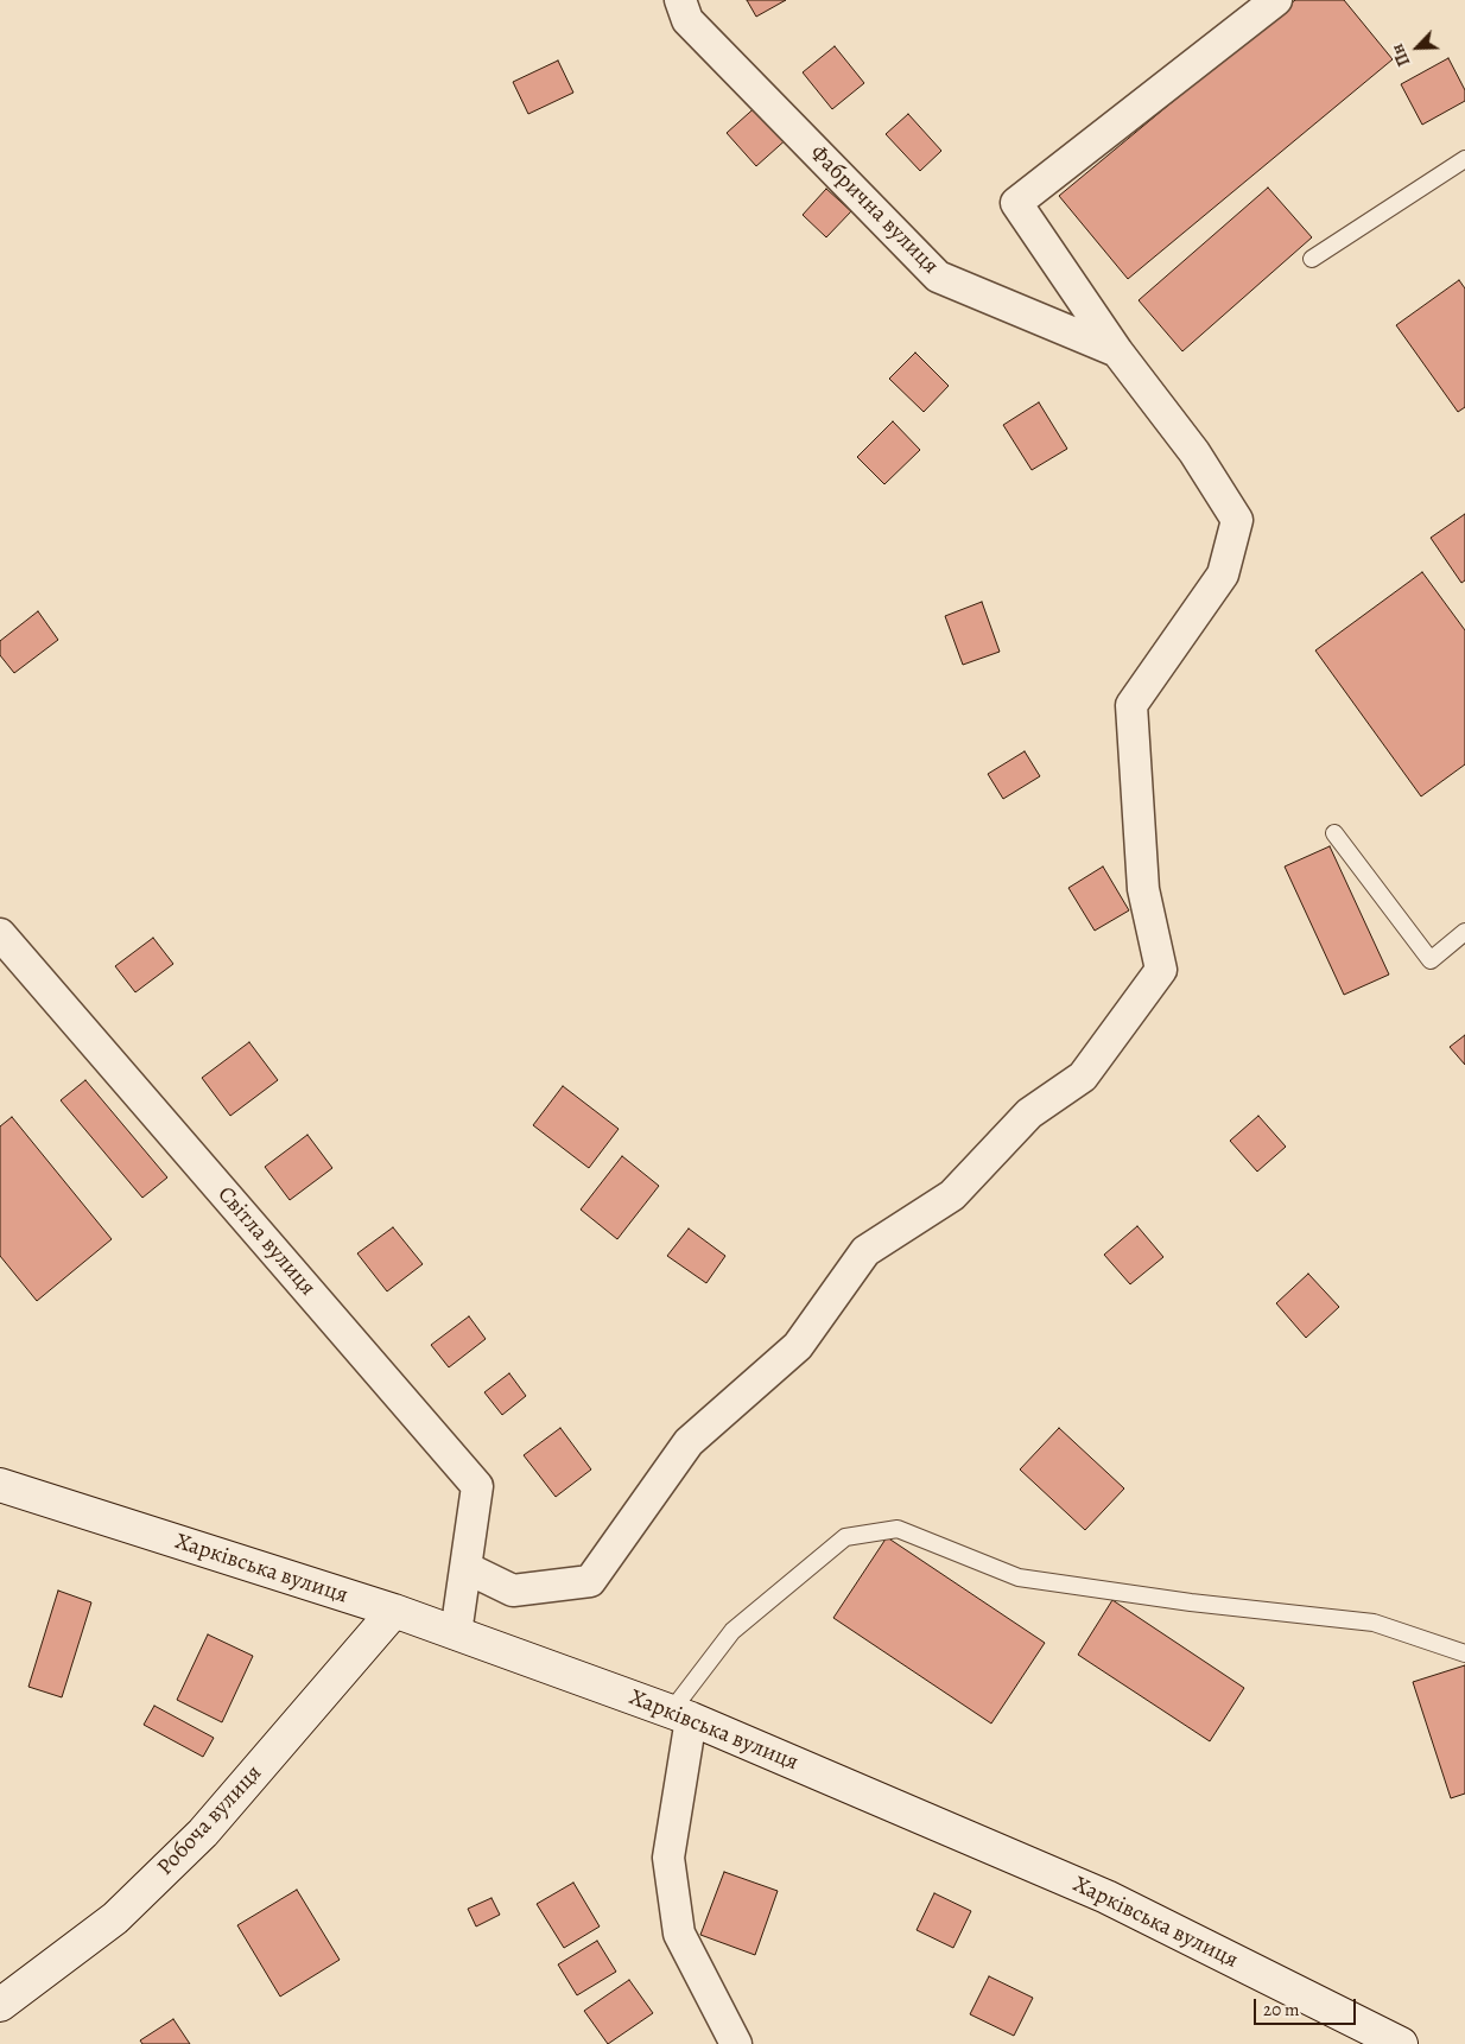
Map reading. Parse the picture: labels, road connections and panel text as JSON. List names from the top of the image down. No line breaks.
{"streets":{"street":["Фабрична вулиця","Світла вулиця","Харківська вулиця","Робоча вулиця"]},"crossings":[["Світла вулиця","Харківська вулиця"],["Харківська вулиця","Робоча вулиця"]],"scale_bar":"20 m","north":"bottom left"}
